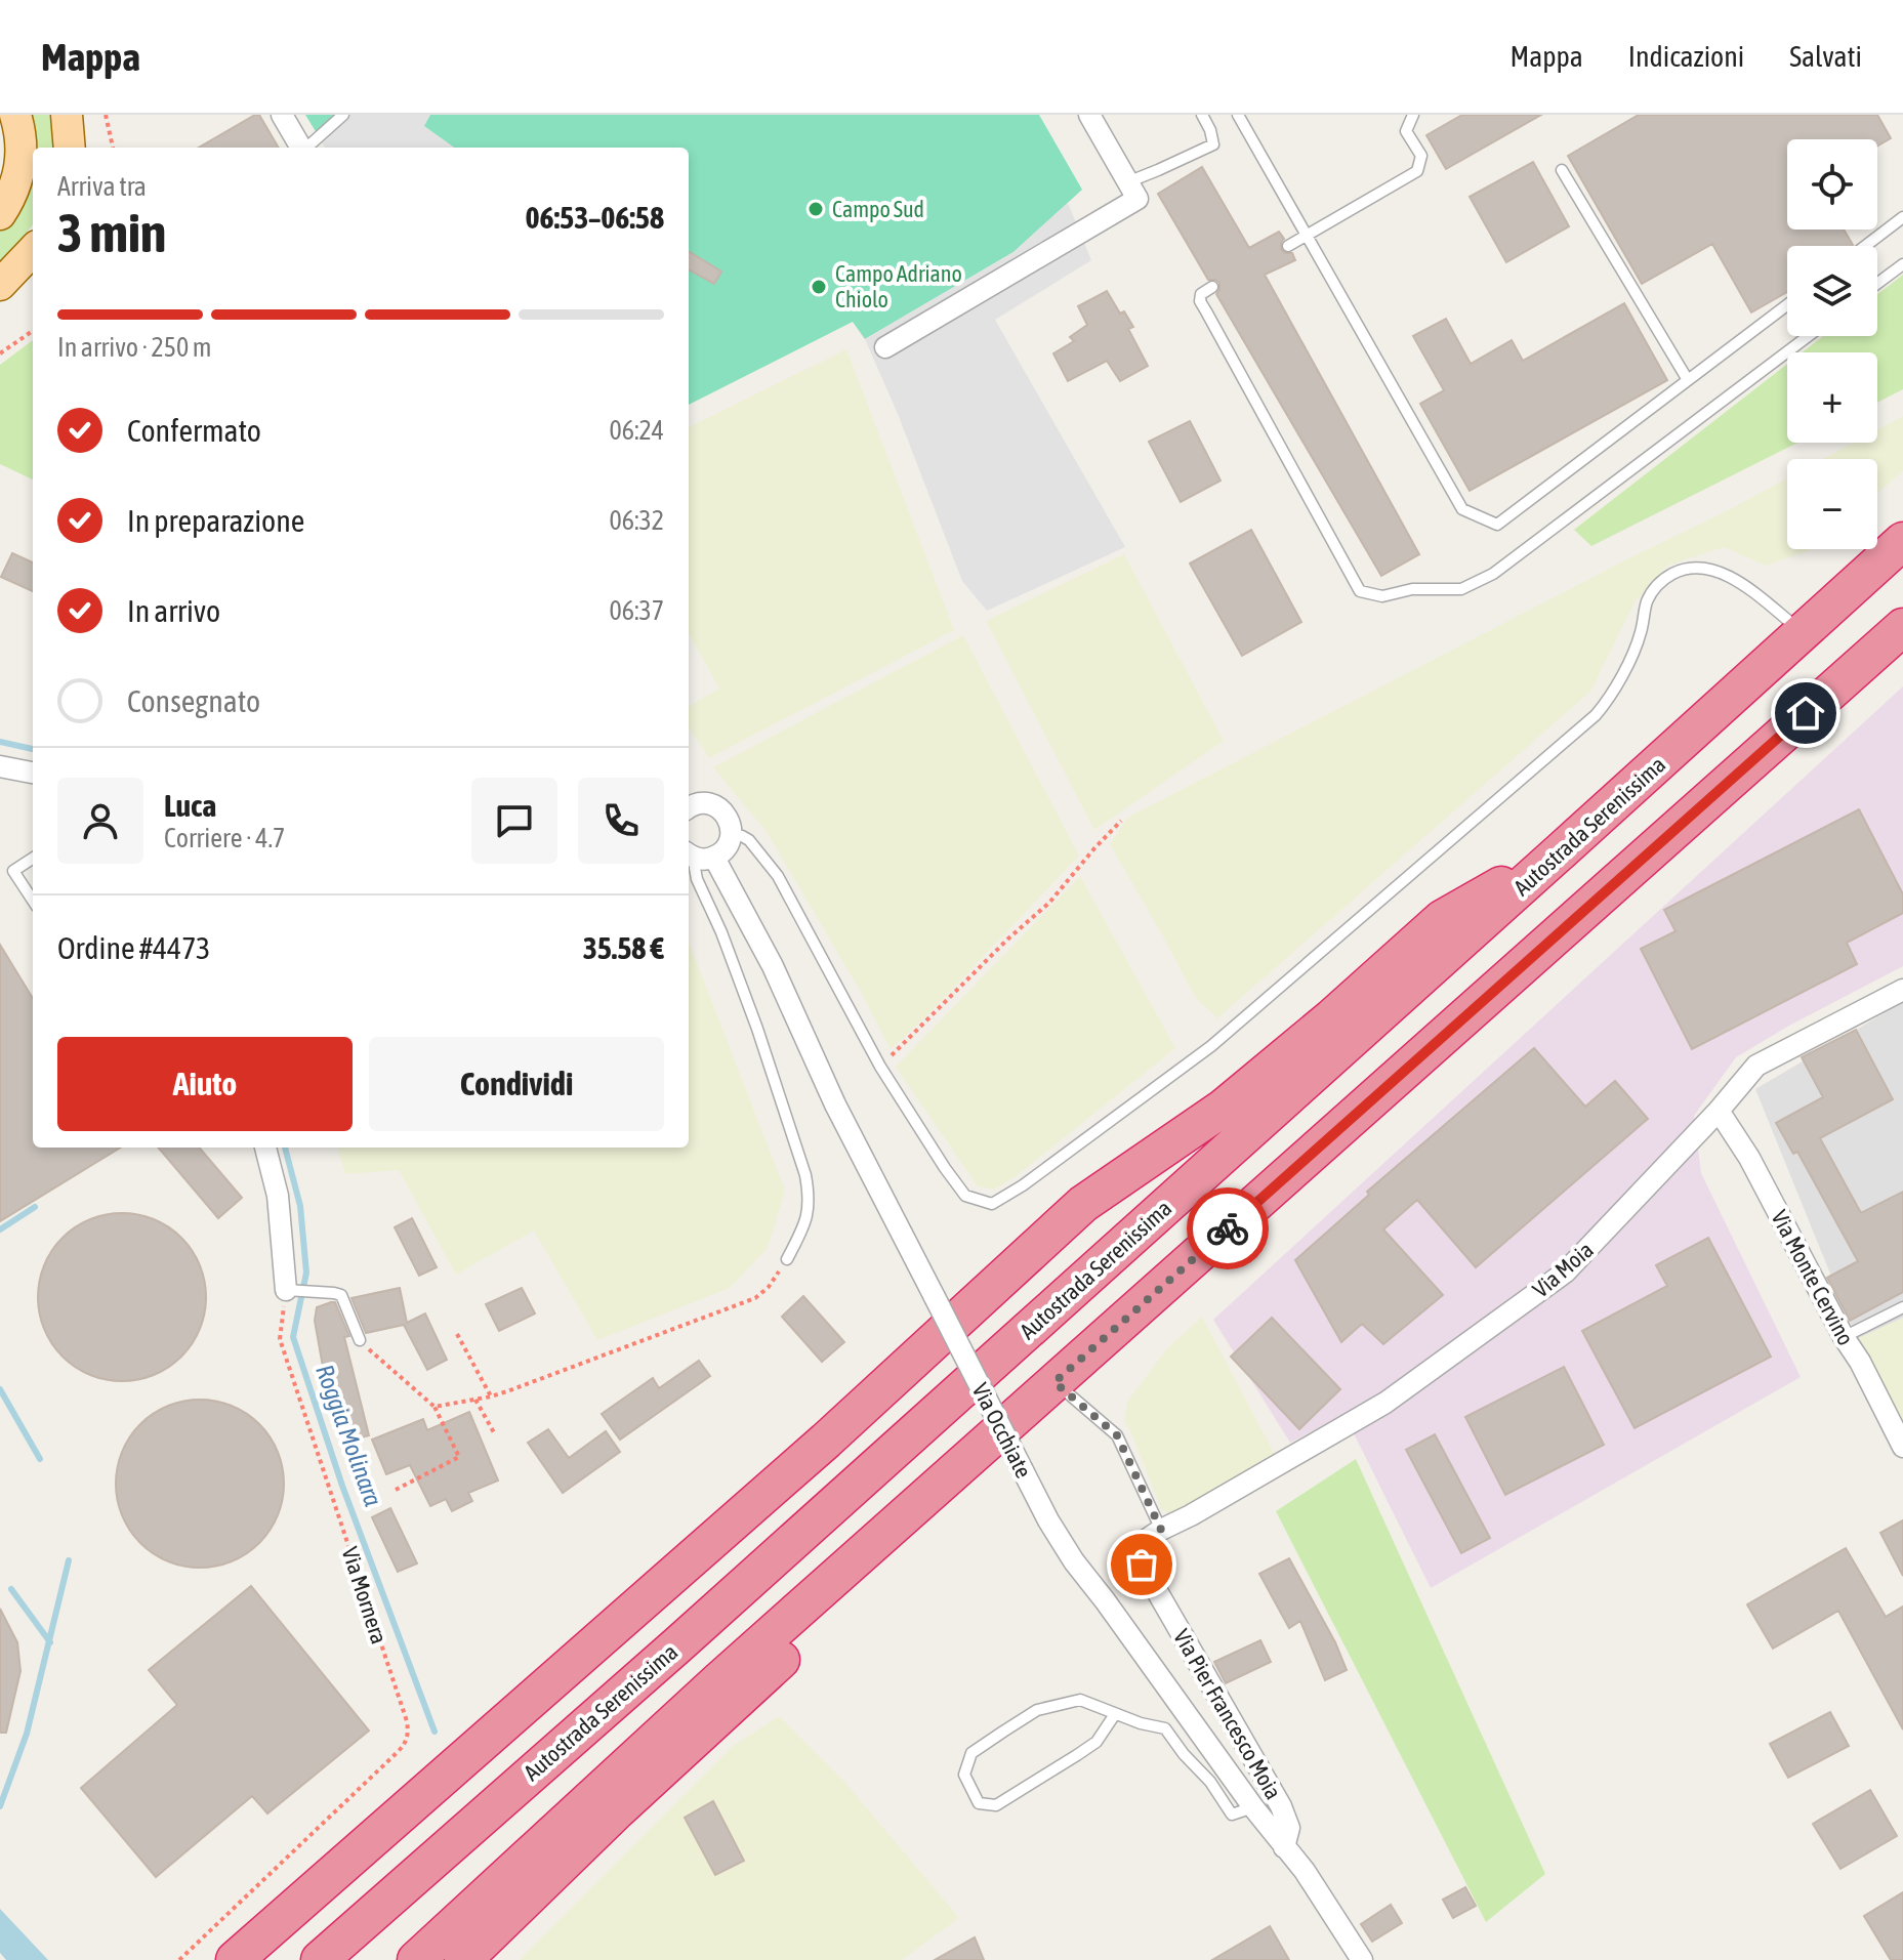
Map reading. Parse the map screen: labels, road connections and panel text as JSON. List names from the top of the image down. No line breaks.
{"streets":{"highway":["Autostrada Serenissima"],"street":["Via Moia","Via Monte Cervino","Via Occhiate","Via Pier Francesco Moia"],"path":["Via Mornera"]},"crossings":[["Via Moia","Via Monte Cervino"],["Via Moia","Via Pier Francesco Moia"],["Via Occhiate","Via Pier Francesco Moia"]],"water":["Roggia Molinara"],"places":["Campo Sud","Campo Adriano Chiolo"],"page":{"header":"Mappa","nav":["Mappa","Indicazioni","Salvati"],"map_buttons":["+","−"],"heading":["3 min","Arriva tra","06:53–06:58"],"panel":["Luca","Corriere · 4.7","Ordine #4473","35.58 €"],"bar":"In arrivo · 250 m","list":[["Confermato","06:24"],["In preparazione","06:32"],["In arrivo","06:37"],"Consegnato"],"buttons":["Aiuto","Condividi"]}}
